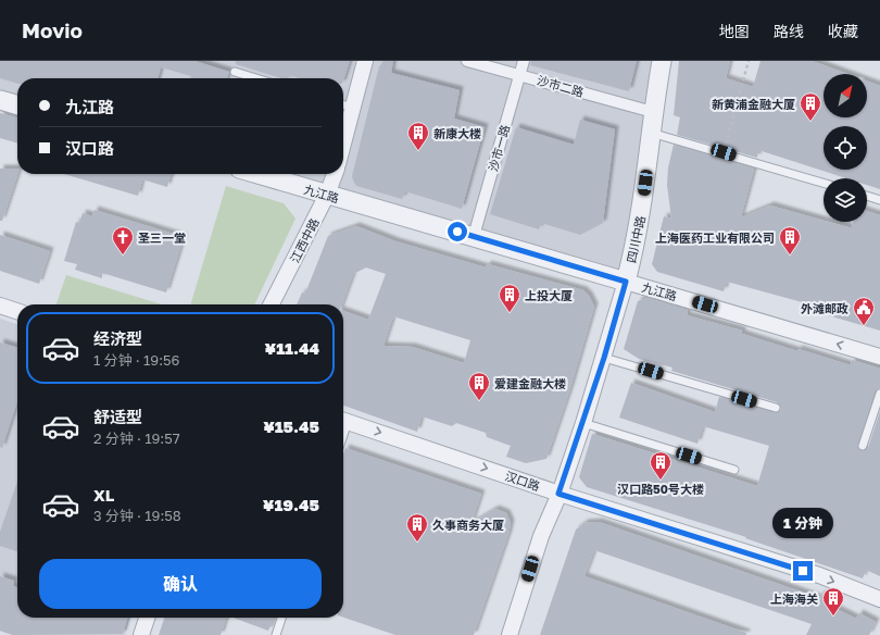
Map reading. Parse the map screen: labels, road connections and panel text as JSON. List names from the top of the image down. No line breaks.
{"streets":{"street":["沙市二路","沙市一路","九江路","四川中路","江西中路","汉口路"]},"crossings":[["沙市二路","沙市一路"],["沙市二路","四川中路"],["沙市一路","九江路"],["九江路","四川中路"],["九江路","江西中路"],["四川中路","汉口路"]],"one_way":["九江路","汉口路"],"places":{"building":["新黄浦金融大厦","新康大楼","上海医药工业有限公司","上投大厦","爱建金融大楼","汉口路50号大楼","久事商务大厦","上海海关"],"church":["圣三一堂"],"public building":["外滩邮政"]},"north":"top right","page":{"header":"Movio","nav":["地图","路线","收藏"],"banner":["九江路","汉口路"],"list":[{"name":"经济型","note":"1 分钟 · 19:56","value":"¥11.44"},{"name":"舒适型","note":"2 分钟 · 19:57","value":"¥15.45"},{"name":"XL","note":"3 分钟 · 19:58","value":"¥19.45"}],"bubble":"1 分钟","buttons":"确认"}}
